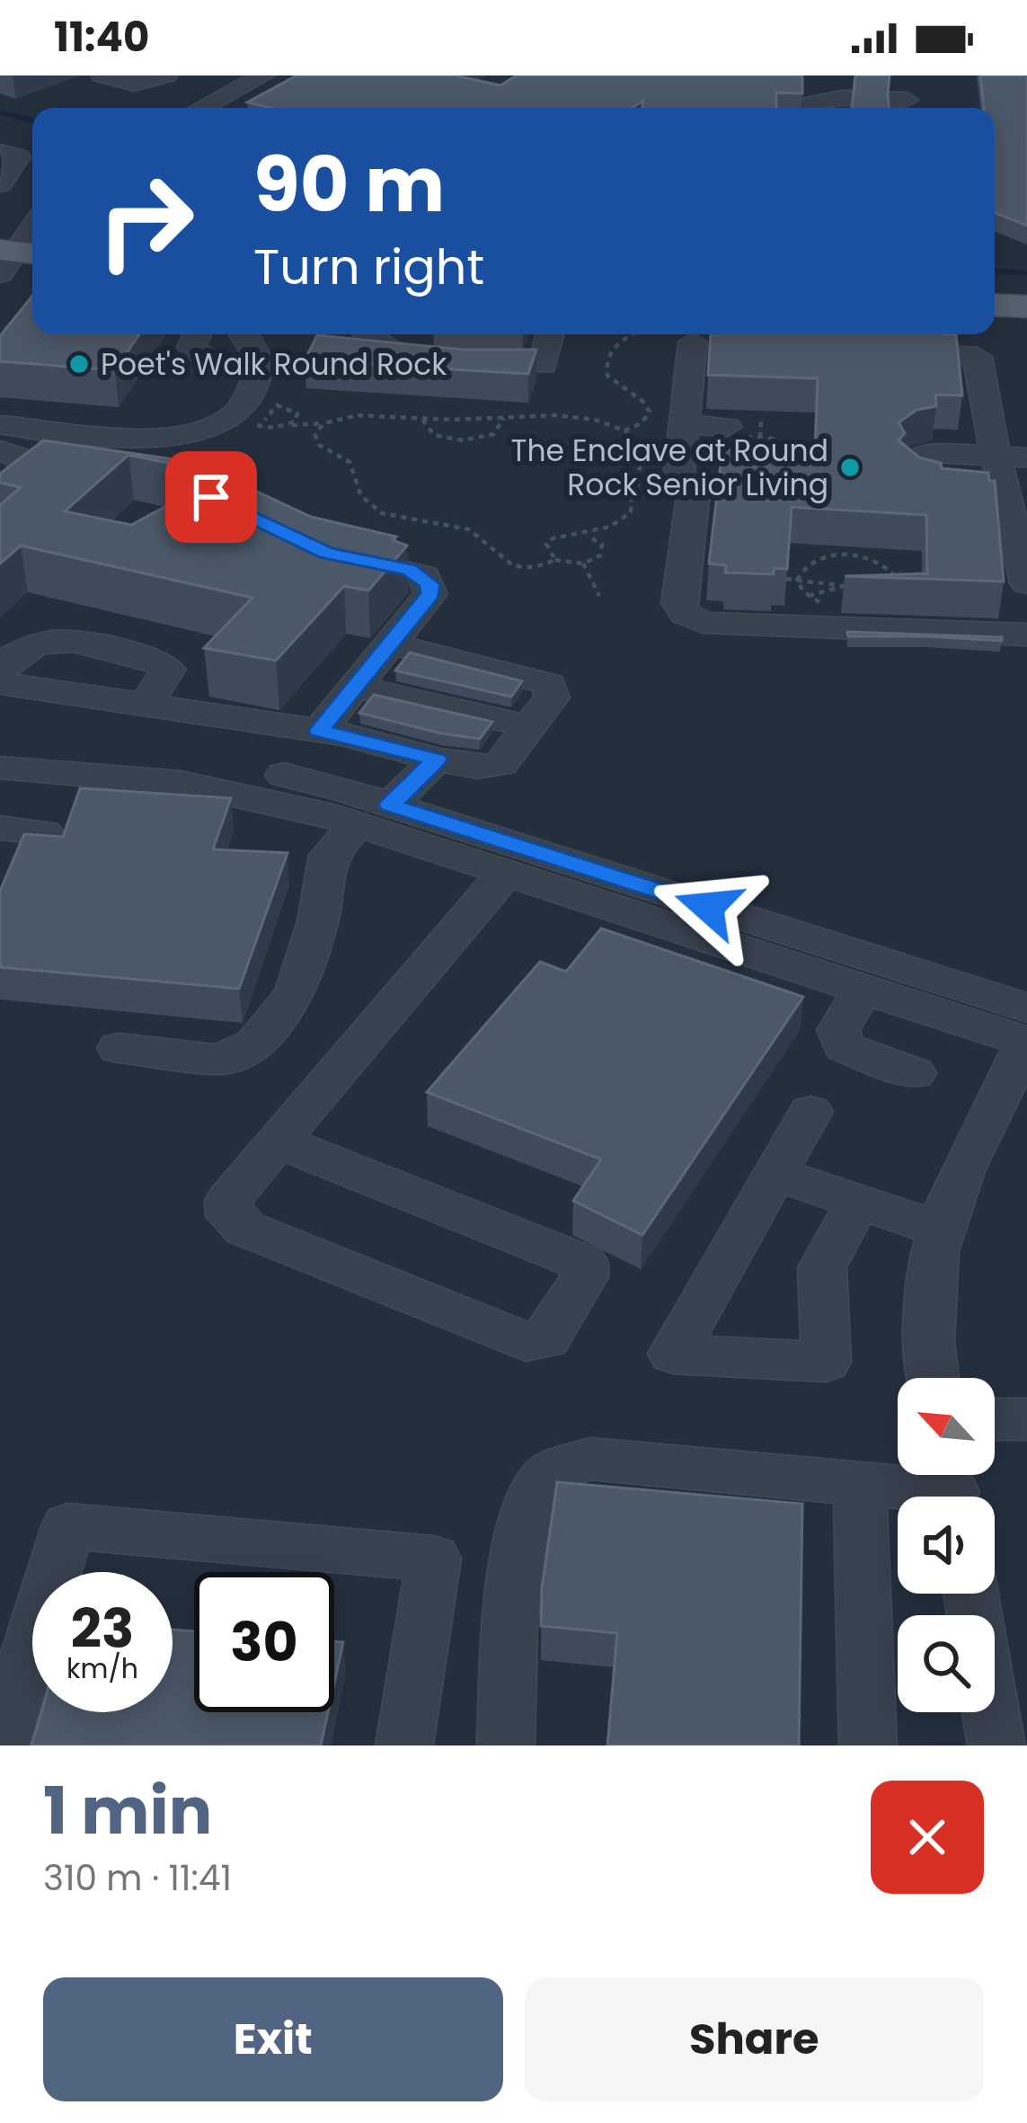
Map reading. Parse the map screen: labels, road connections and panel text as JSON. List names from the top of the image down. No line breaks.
{"places":["Poet's Walk Round Rock","The Enclave at Round Rock Senior Living"],"north":"top left","page":{"status":"11:40","turn":["90 m","Turn right"],"speed":"23 km/h","limit":"30","heading":["1 min","310 m · 11:41"],"buttons":["Exit","Share"]}}
